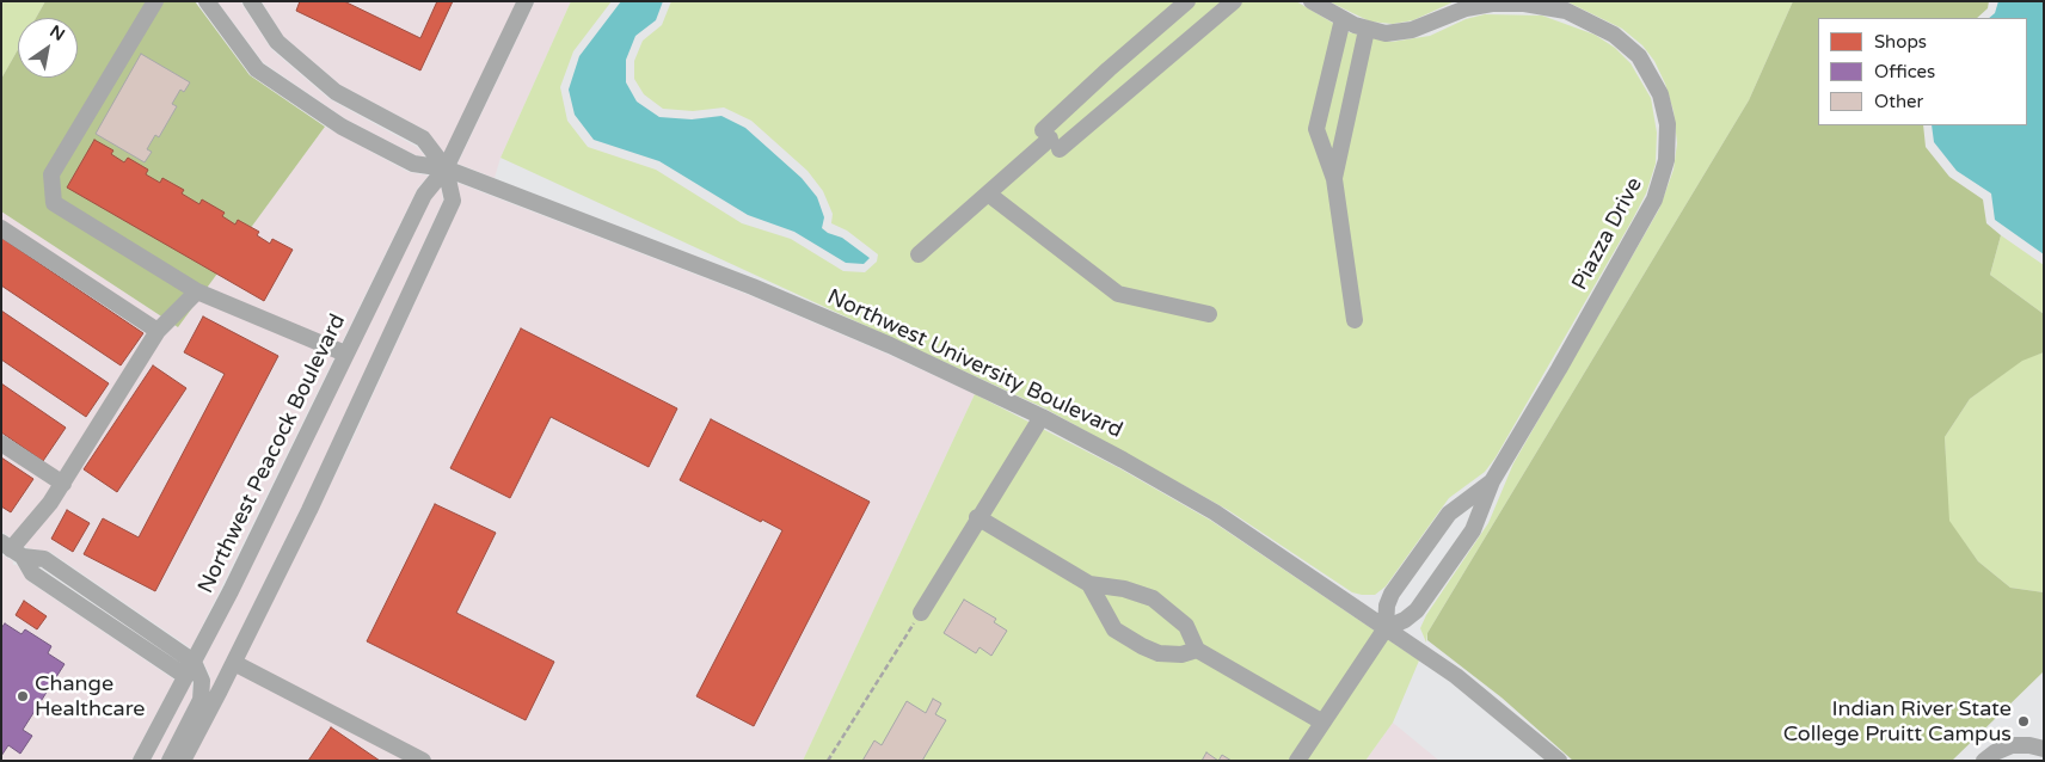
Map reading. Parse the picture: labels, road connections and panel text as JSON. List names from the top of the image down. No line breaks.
{"streets":{"street":["Piazza Drive","Northwest University Boulevard","Northwest Peacock Boulevard"]},"crossings":[["Piazza Drive","Northwest University Boulevard"],["Northwest University Boulevard","Northwest Peacock Boulevard"]],"places":["Change Healthcare","Indian River State College Pruitt Campus"],"legend":["Shops","Offices","Other"],"north":"top right"}
